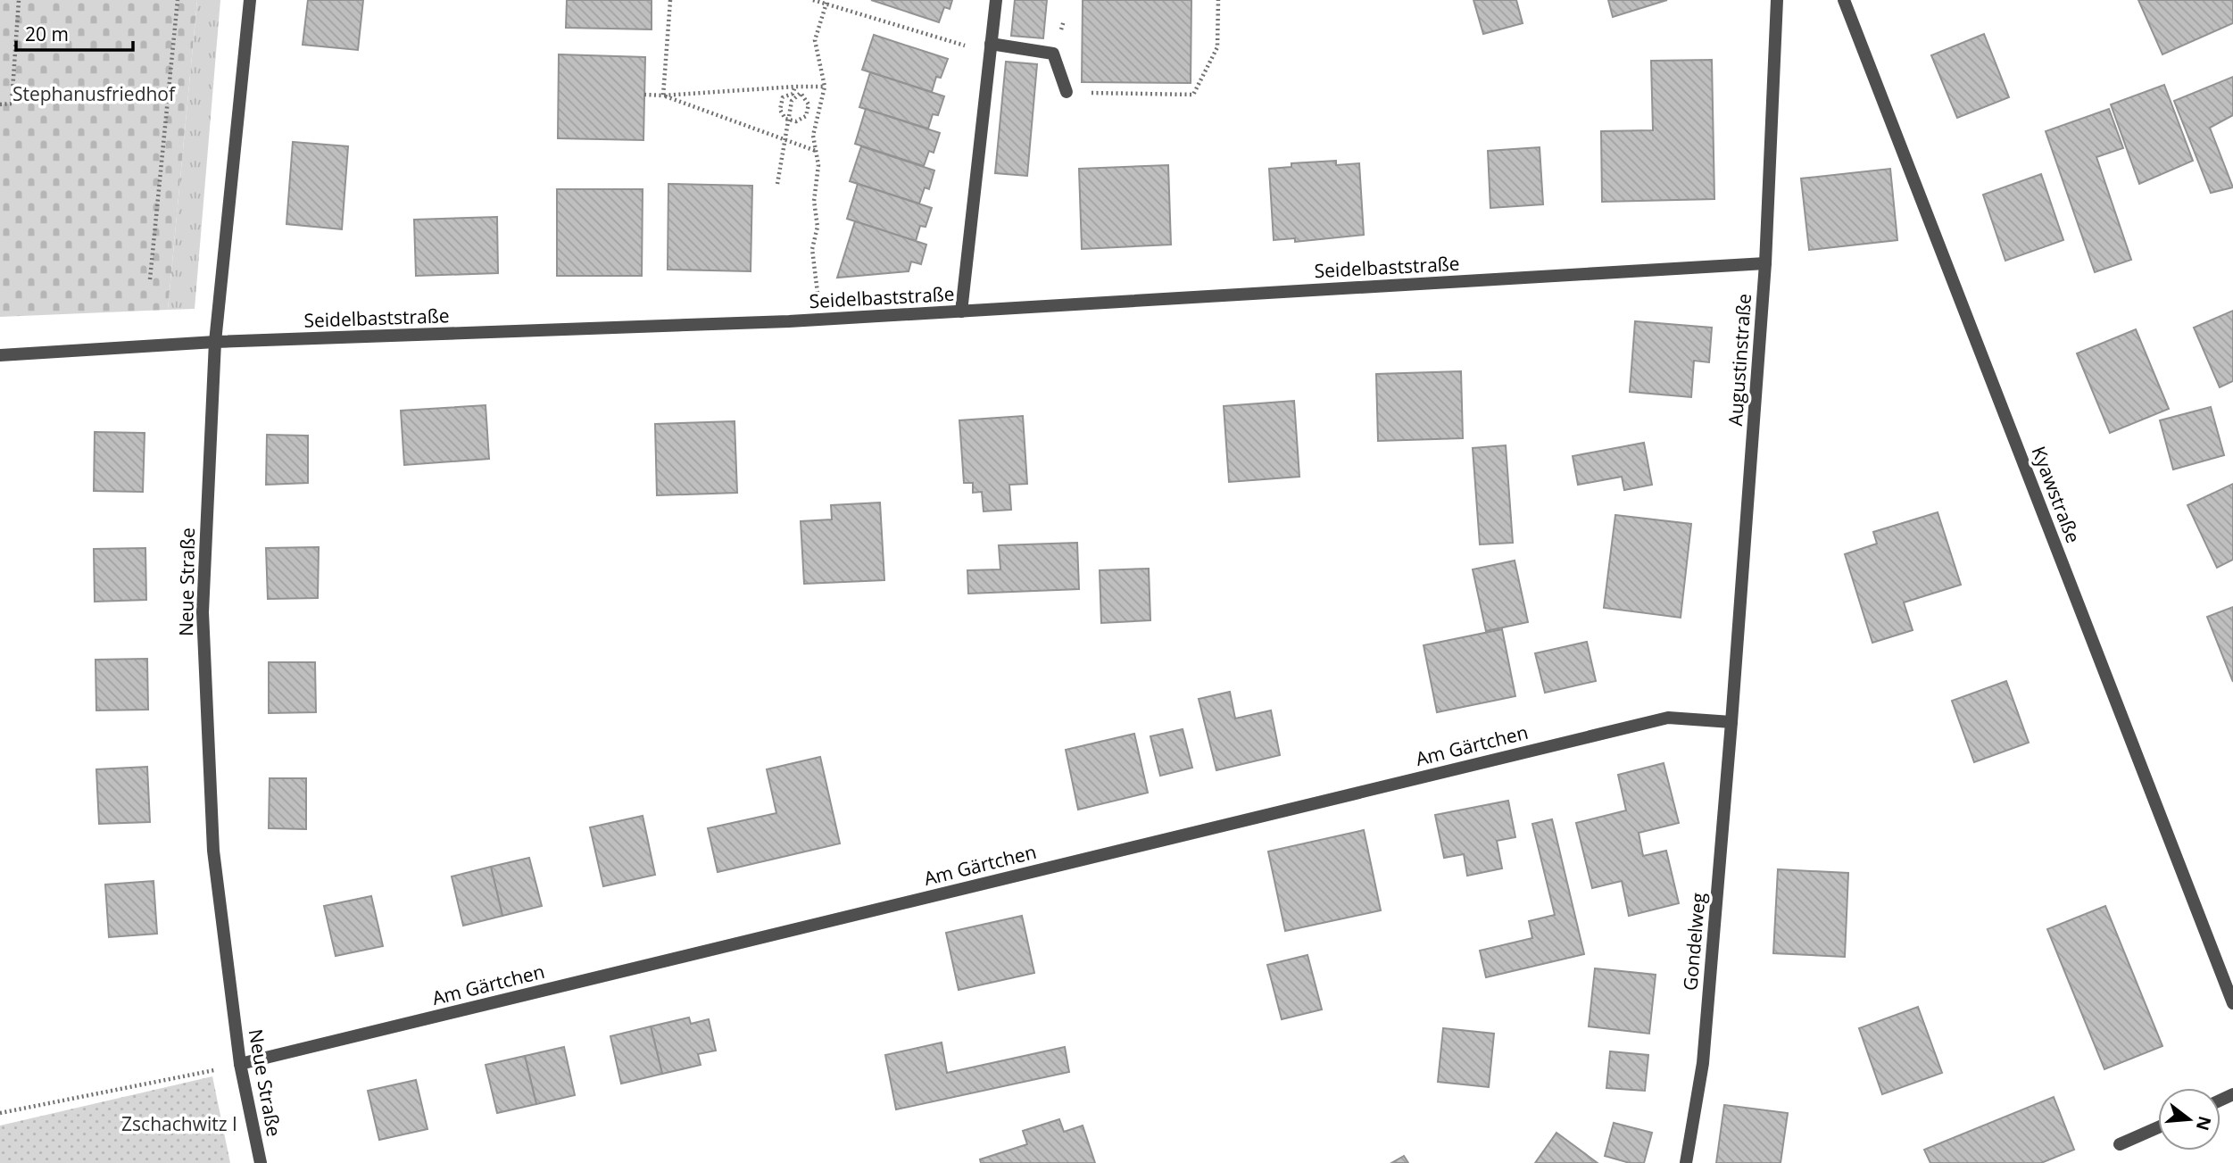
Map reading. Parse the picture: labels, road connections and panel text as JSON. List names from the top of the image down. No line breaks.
{"streets":{"street":["Seidelbaststraße","Augustinstraße","Kyawstraße","Neue Straße","Am Gärtchen","Gondelweg"]},"crossings":[["Seidelbaststraße","Augustinstraße"],["Seidelbaststraße","Neue Straße"],["Augustinstraße","Am Gärtchen"],["Augustinstraße","Gondelweg"],["Neue Straße","Am Gärtchen"],["Am Gärtchen","Gondelweg"]],"parks":["Stephanusfriedhof","Zschachwitz I"],"scale_bar":"20 m","north":"right"}
